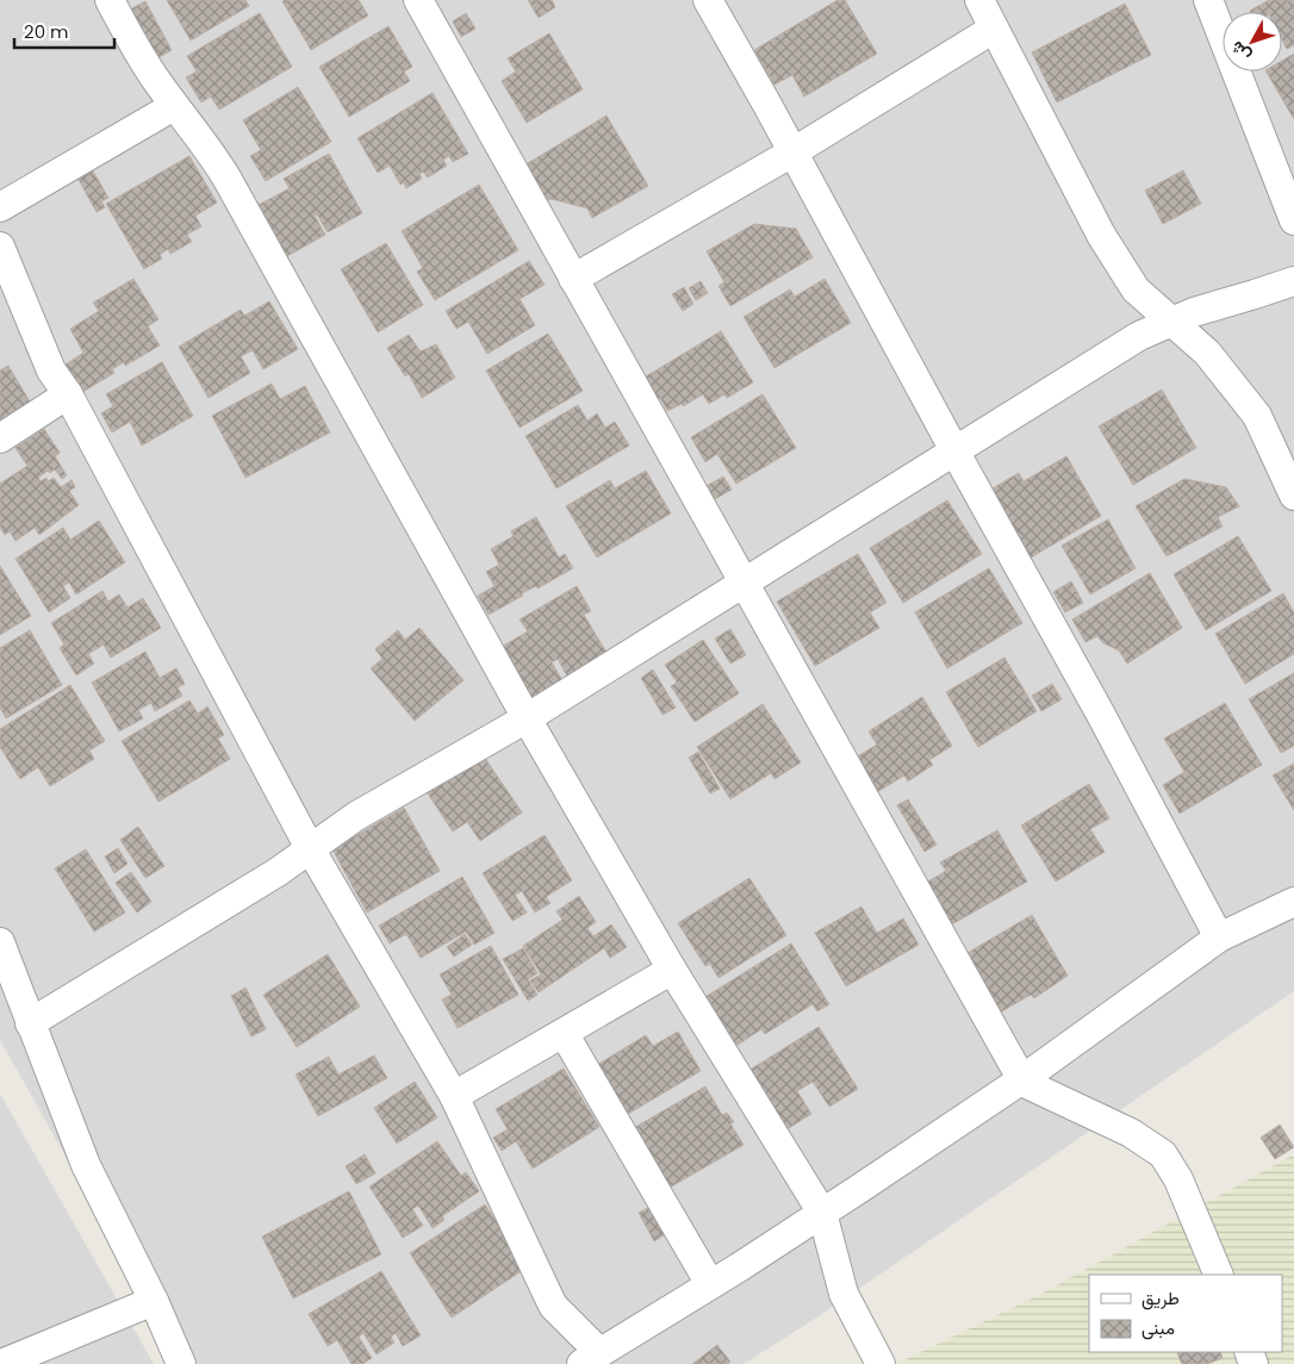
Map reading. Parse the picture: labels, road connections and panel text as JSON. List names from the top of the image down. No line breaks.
{"legend":["طريق","مبنى"],"scale_bar":"20 m","north":"bottom left"}
